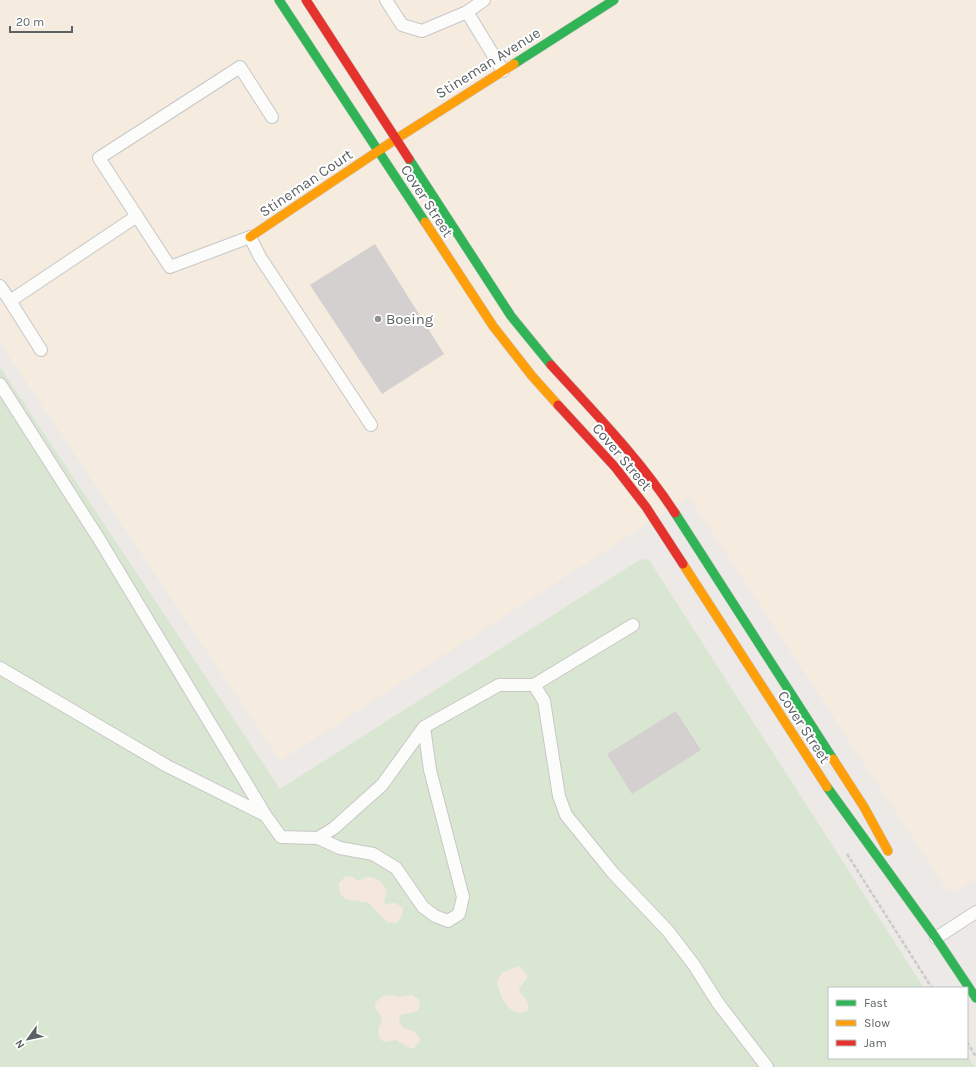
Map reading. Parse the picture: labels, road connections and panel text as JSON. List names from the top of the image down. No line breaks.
{"streets":{"street":["Stineman Avenue","Stineman Court","Cover Street"]},"crossings":[["Stineman Avenue","Stineman Court"],["Stineman Avenue","Cover Street"],["Stineman Court","Cover Street"]],"places":["Boeing"],"legend":["Fast","Slow","Jam"],"scale_bar":"20 m","north":"bottom left"}
